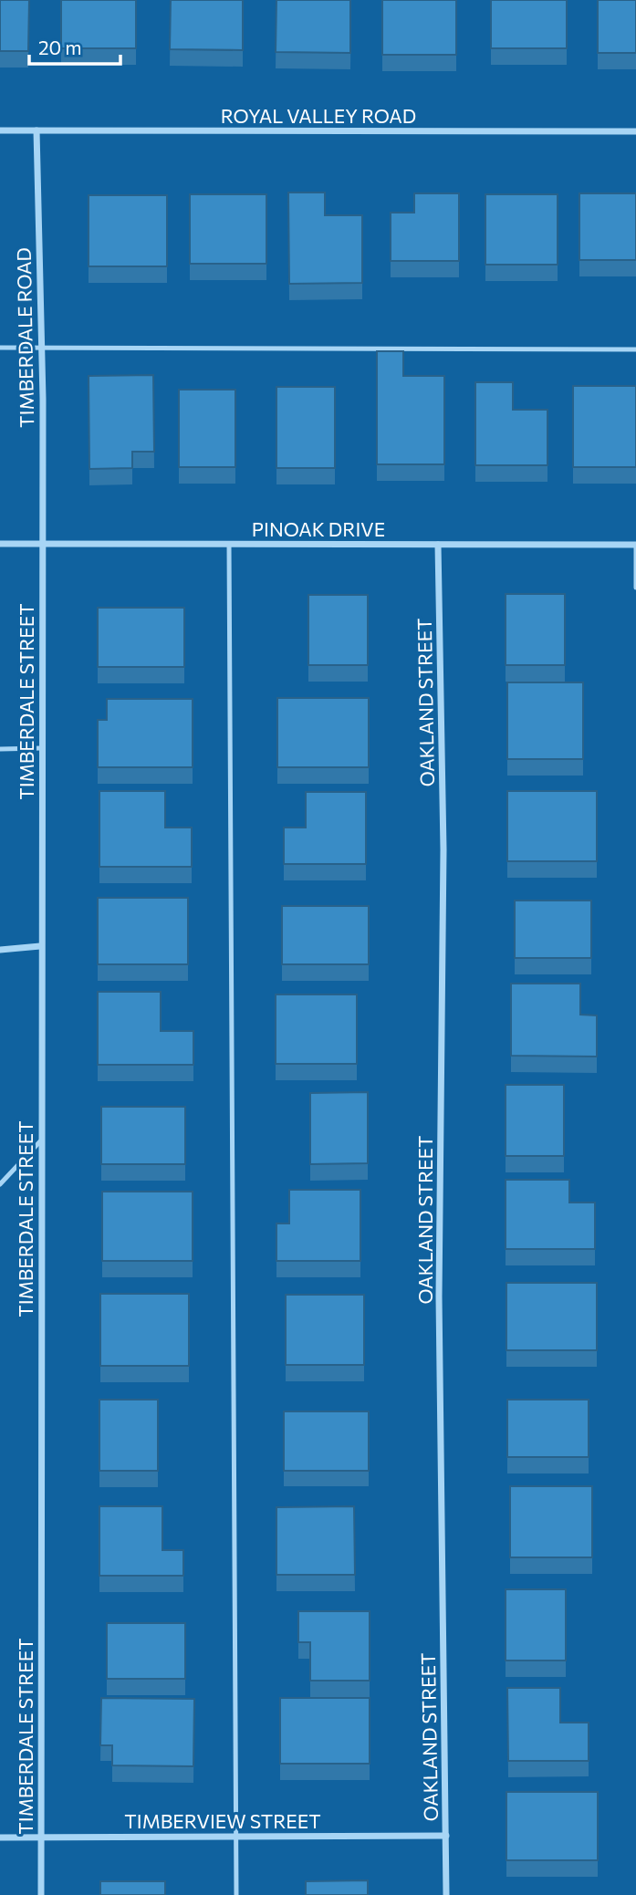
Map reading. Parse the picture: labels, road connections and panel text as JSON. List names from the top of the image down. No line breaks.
{"streets":{"street":["ROYAL VALLEY ROAD","TIMBERDALE ROAD","PINOAK DRIVE","TIMBERDALE STREET","OAKLAND STREET","TIMBERVIEW STREET"]},"crossings":[["ROYAL VALLEY ROAD","TIMBERDALE ROAD"],["TIMBERDALE ROAD","PINOAK DRIVE"],["TIMBERDALE ROAD","TIMBERDALE STREET"],["PINOAK DRIVE","TIMBERDALE STREET"],["PINOAK DRIVE","OAKLAND STREET"],["TIMBERDALE STREET","TIMBERVIEW STREET"],["OAKLAND STREET","TIMBERVIEW STREET"]],"scale_bar":"20 m"}
